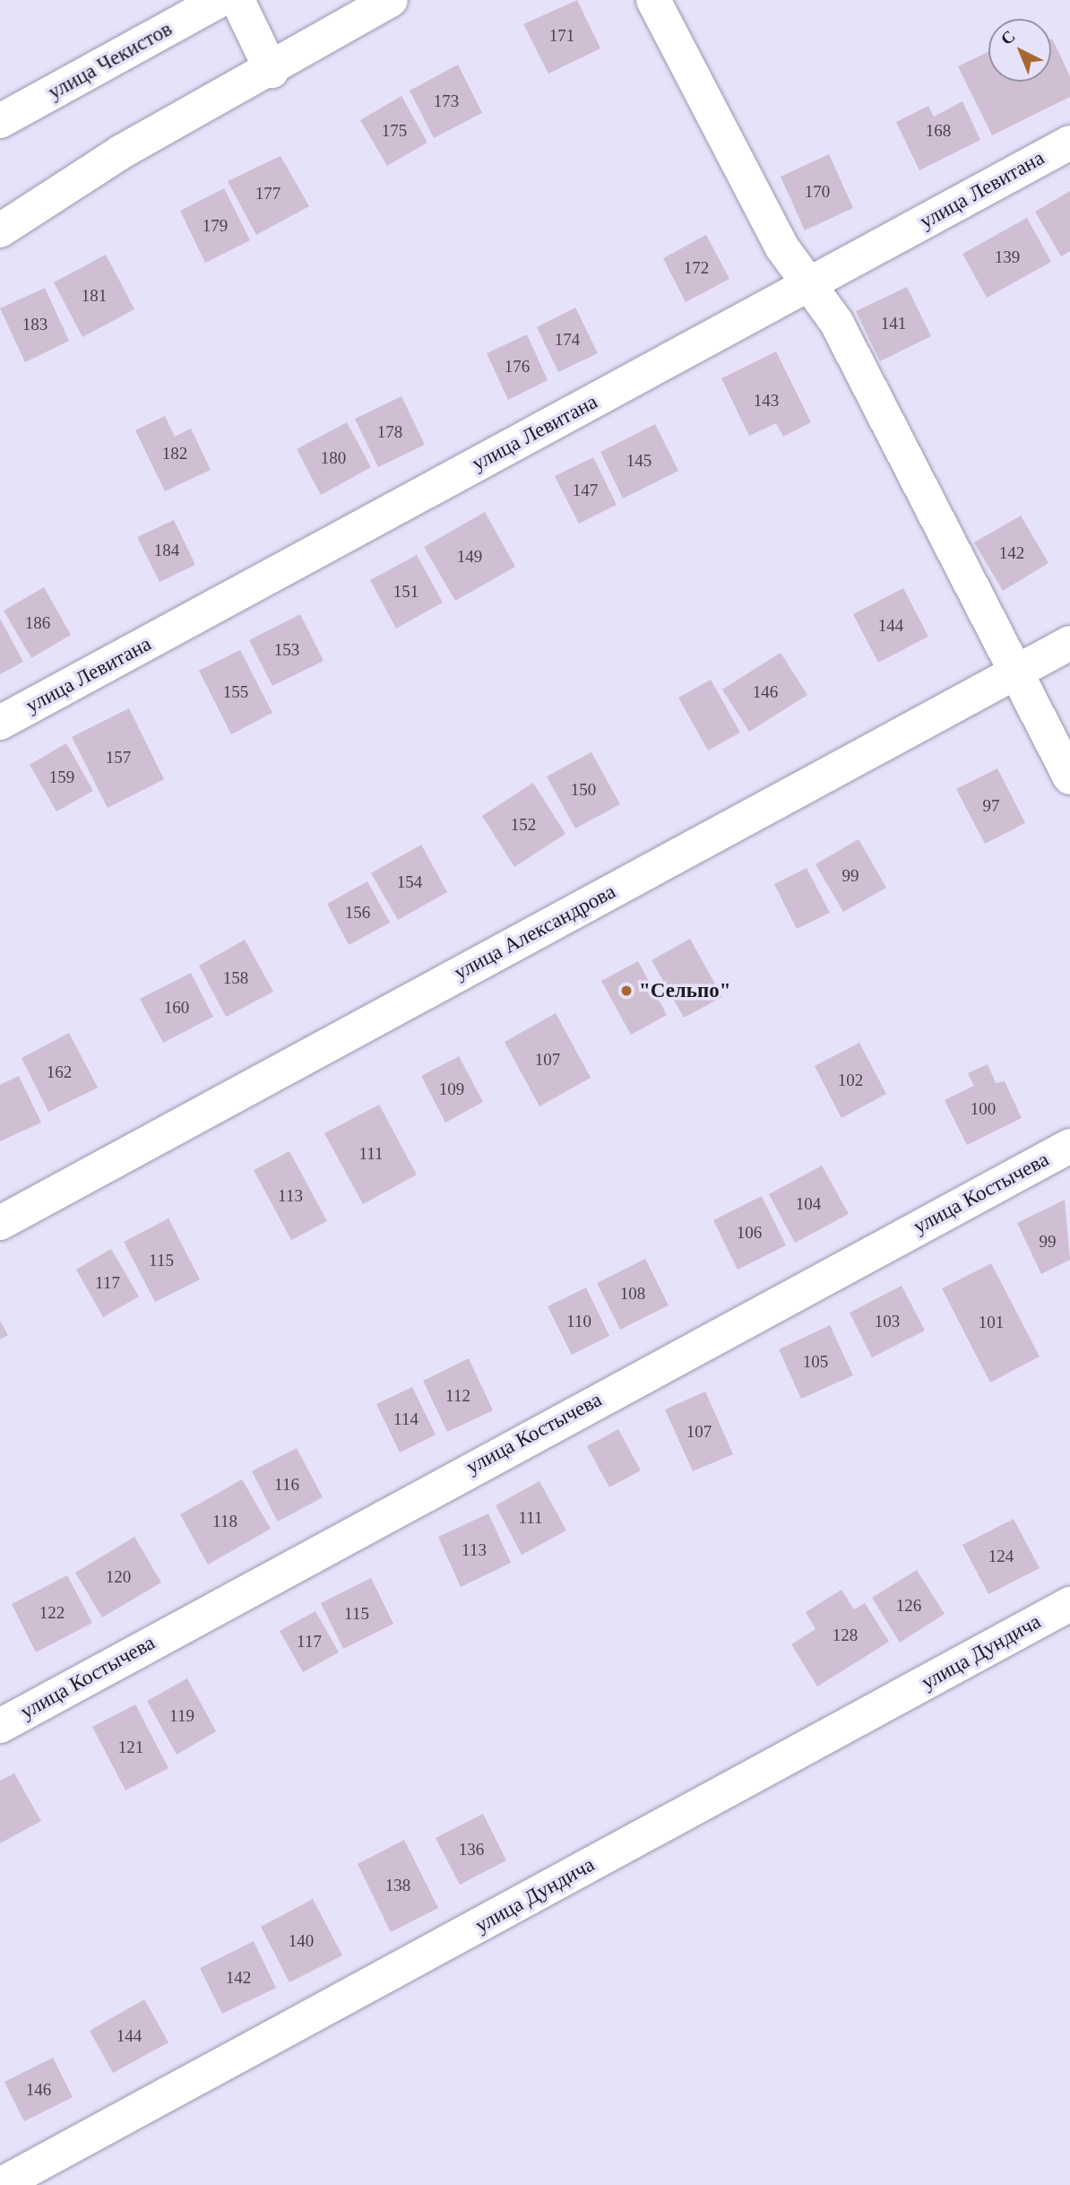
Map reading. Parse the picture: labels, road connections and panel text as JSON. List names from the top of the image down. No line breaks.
{"streets":{"street":["улица Чекистов","улица Левитана","улица Александрова","улица Костычева","улица Дундича"]},"places":["\"Сельпо\""],"house_numbers":["171","173","175","168","170","177","179","139","172","181","141","183","174","176","143","178","182","180","145","147","184","142","149","151","186","144","153","155","146","157","159","150","97","152","99","154","156","158","160","107","162","102","109","100","111","113","104","106","99","115","117","108","110","103","101","105","112","114","107","116","111","118","113","124","120","126","122","115","128","117","119","121","136","138","140","142","144","146"],"north":"top left"}
